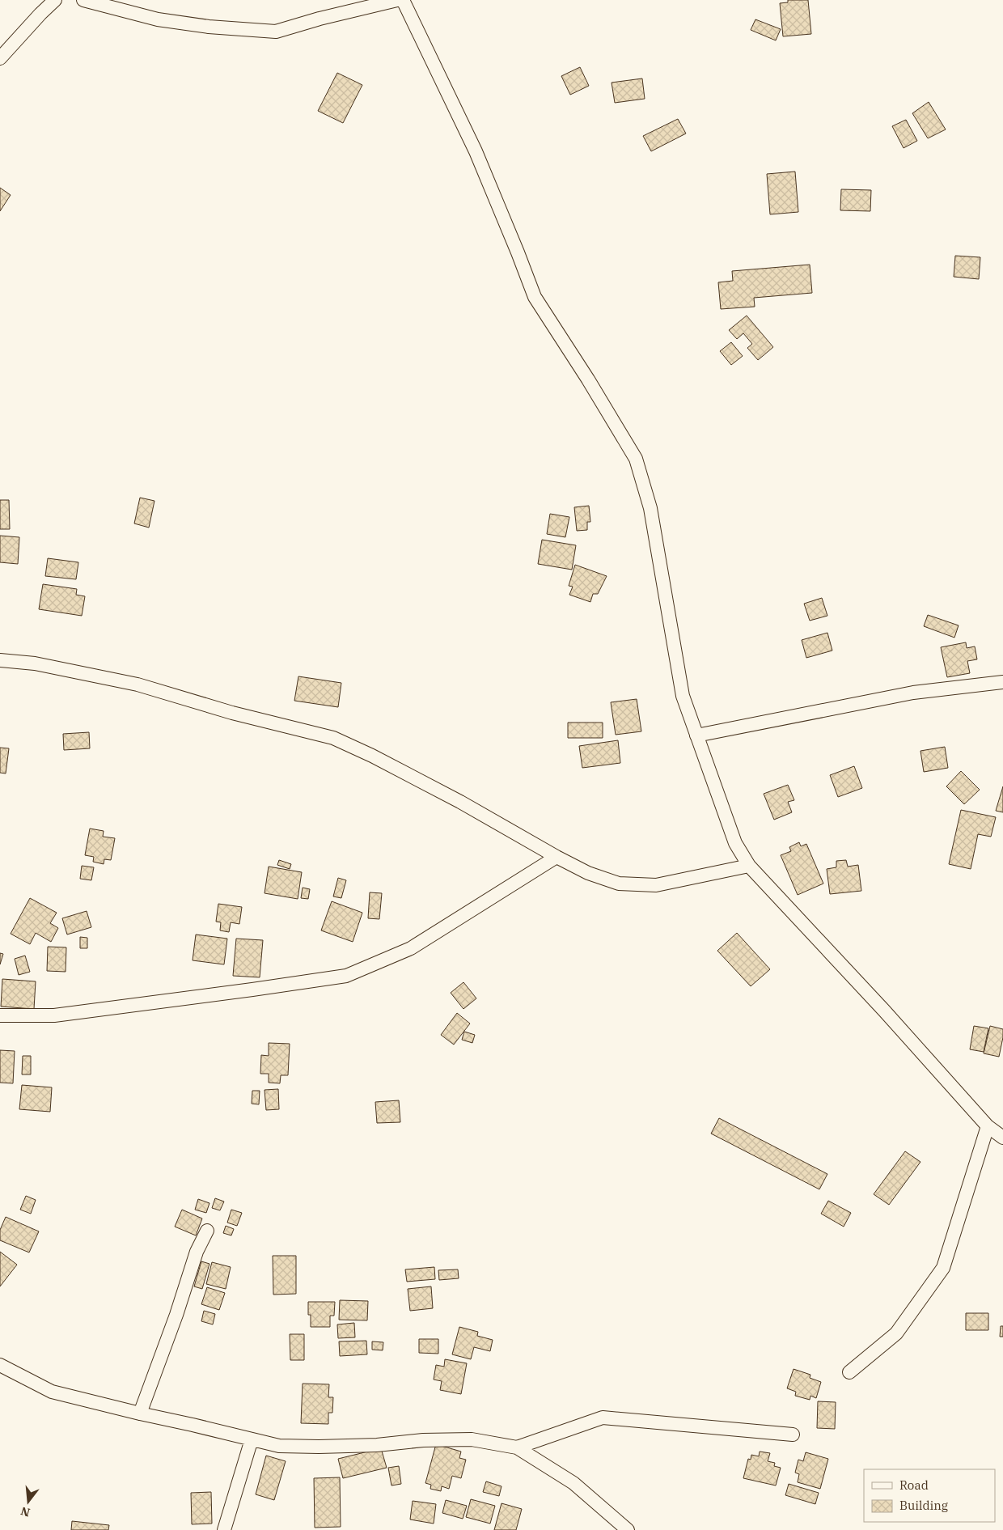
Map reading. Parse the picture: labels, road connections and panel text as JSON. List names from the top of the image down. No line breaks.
{"legend":["Road","Building"],"north":"bottom"}
